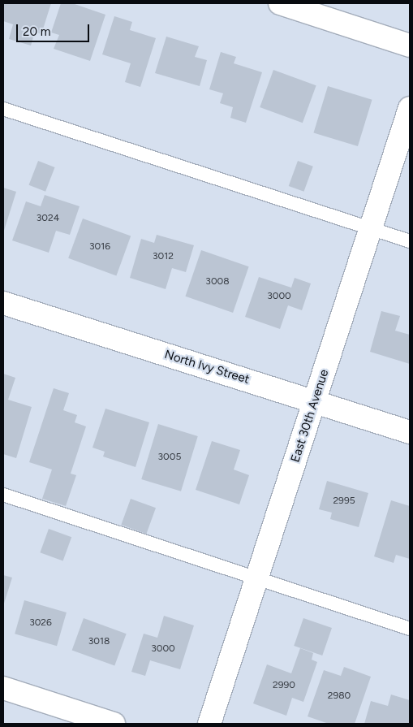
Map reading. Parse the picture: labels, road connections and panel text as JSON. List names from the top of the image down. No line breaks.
{"streets":{"street":["North Ivy Street","East 30th Avenue"]},"crossings":[["North Ivy Street","East 30th Avenue"]],"house_numbers":["3024","3016","3012","3008","3000","3005","2995","3026","3018","3000","2990","2980"],"scale_bar":"20 m"}
